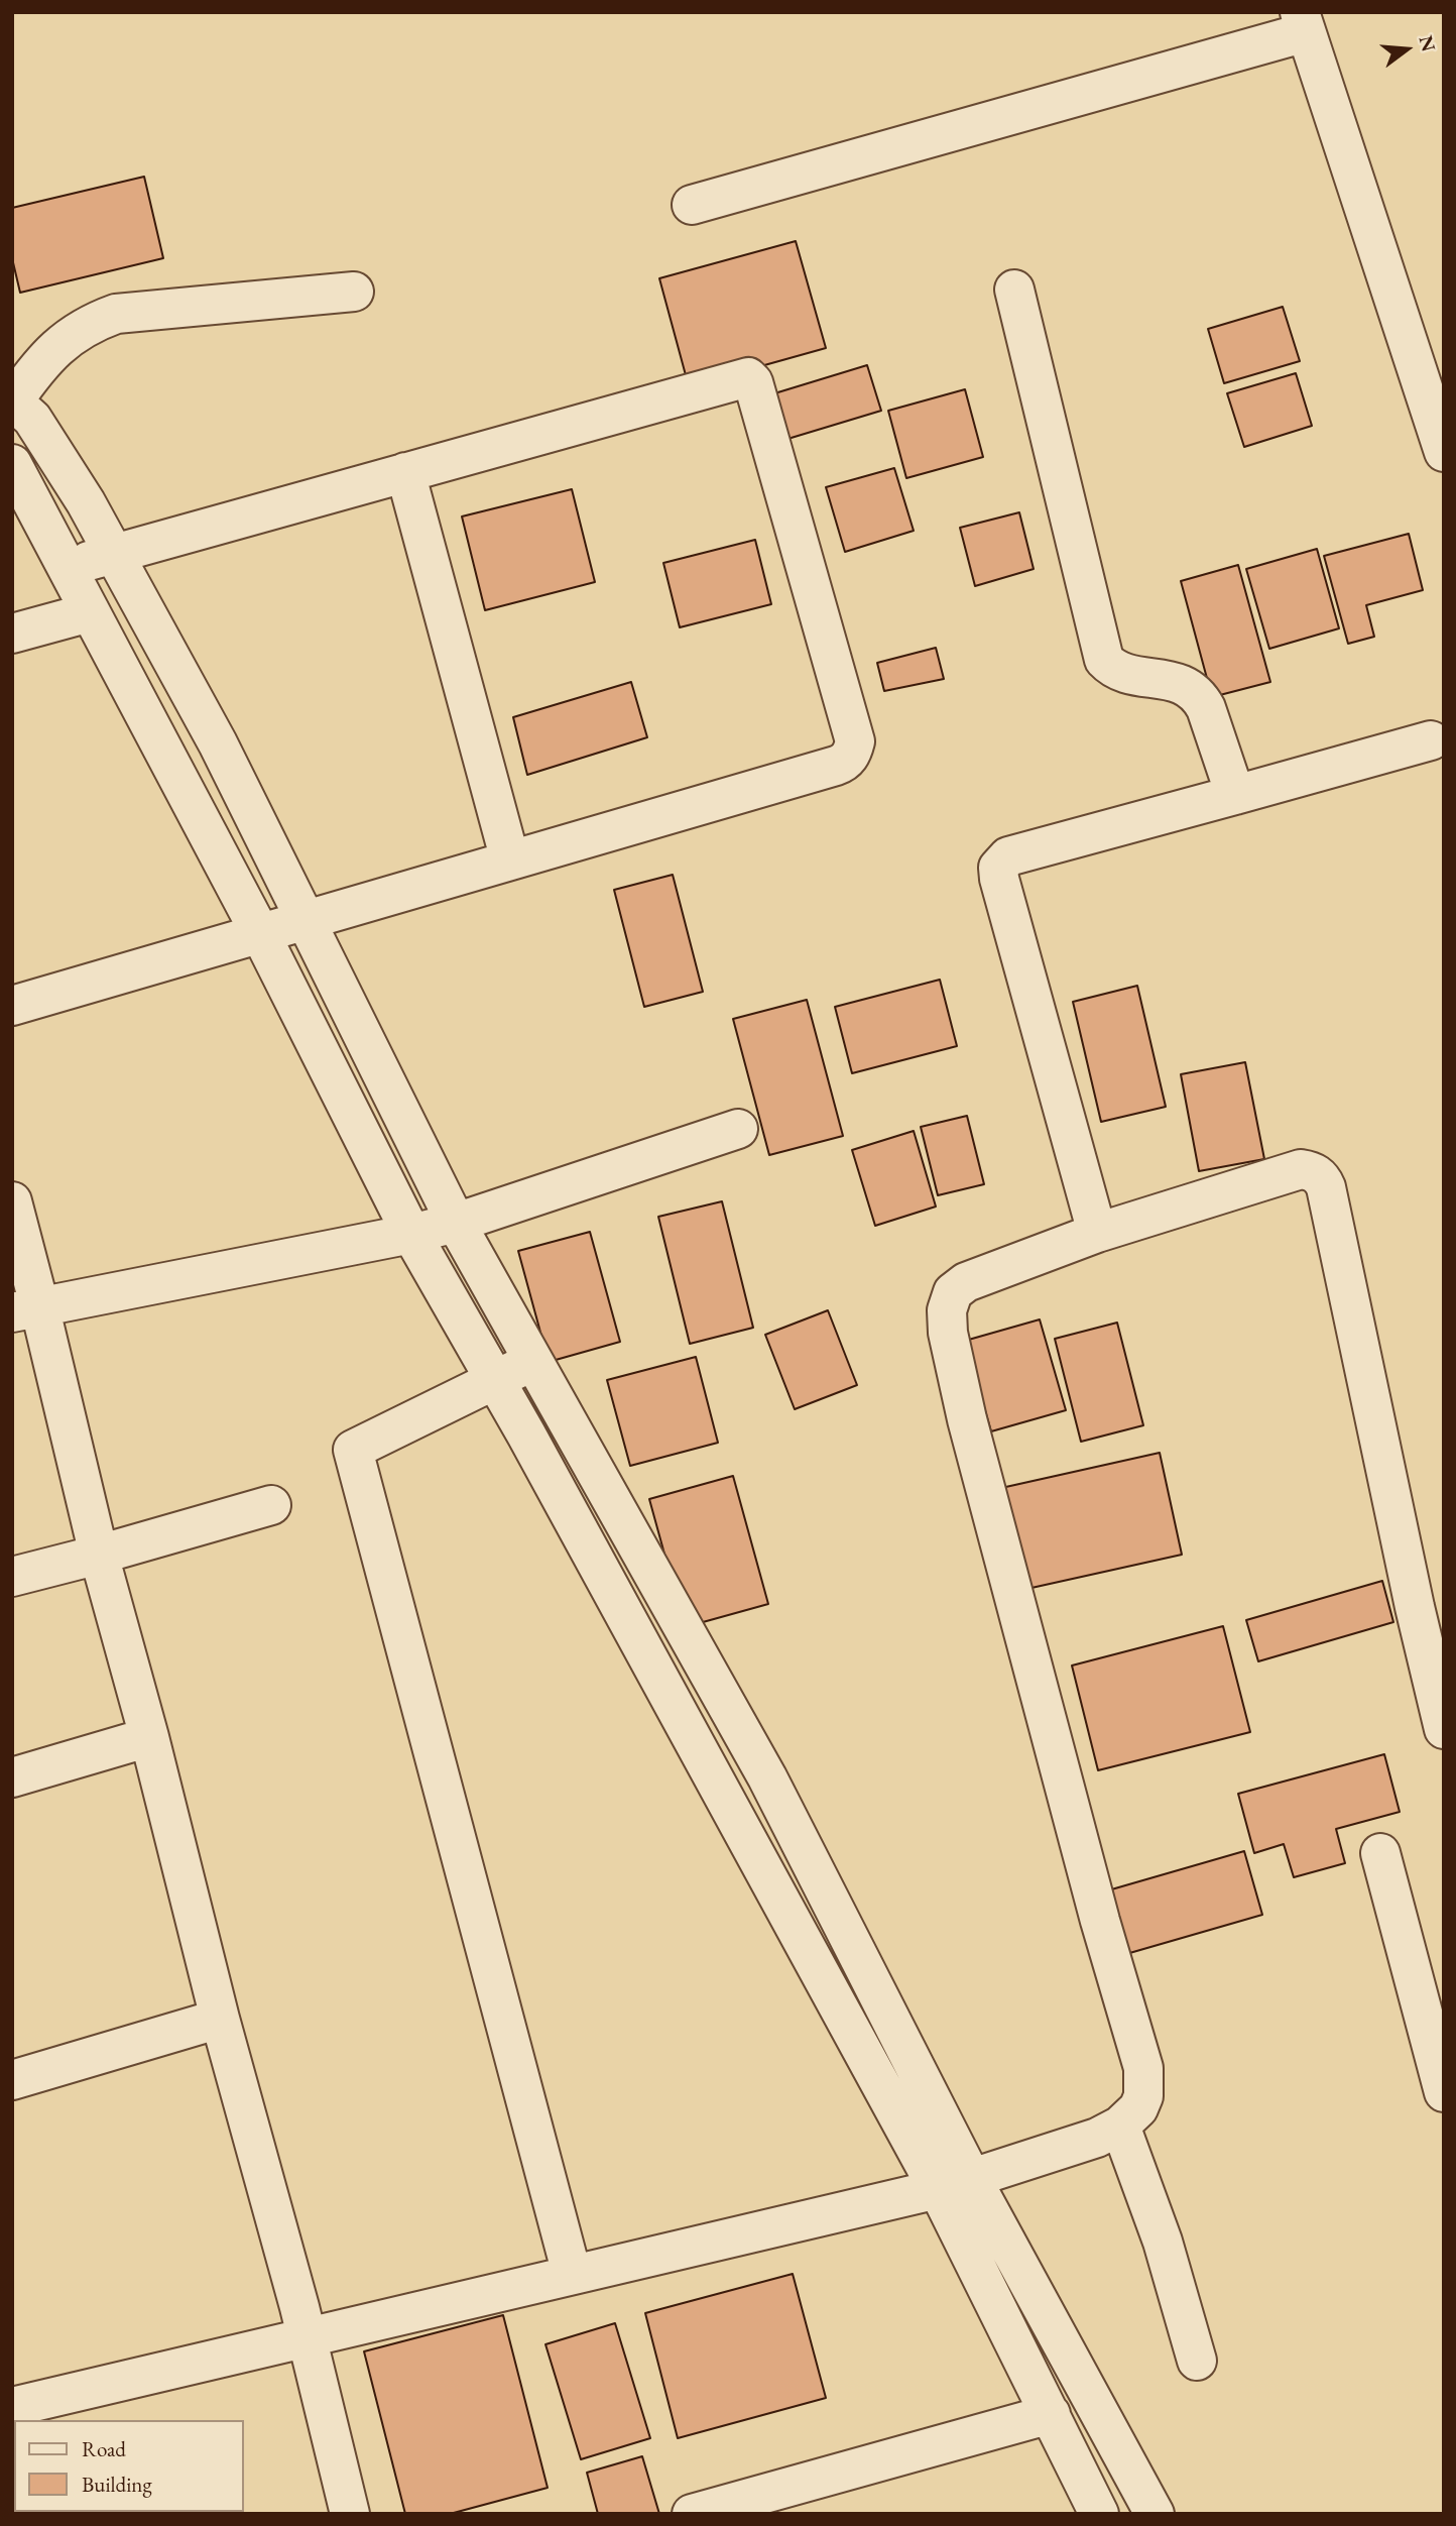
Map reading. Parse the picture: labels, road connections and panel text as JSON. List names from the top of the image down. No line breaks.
{"legend":["Road","Building"],"north":"right"}
